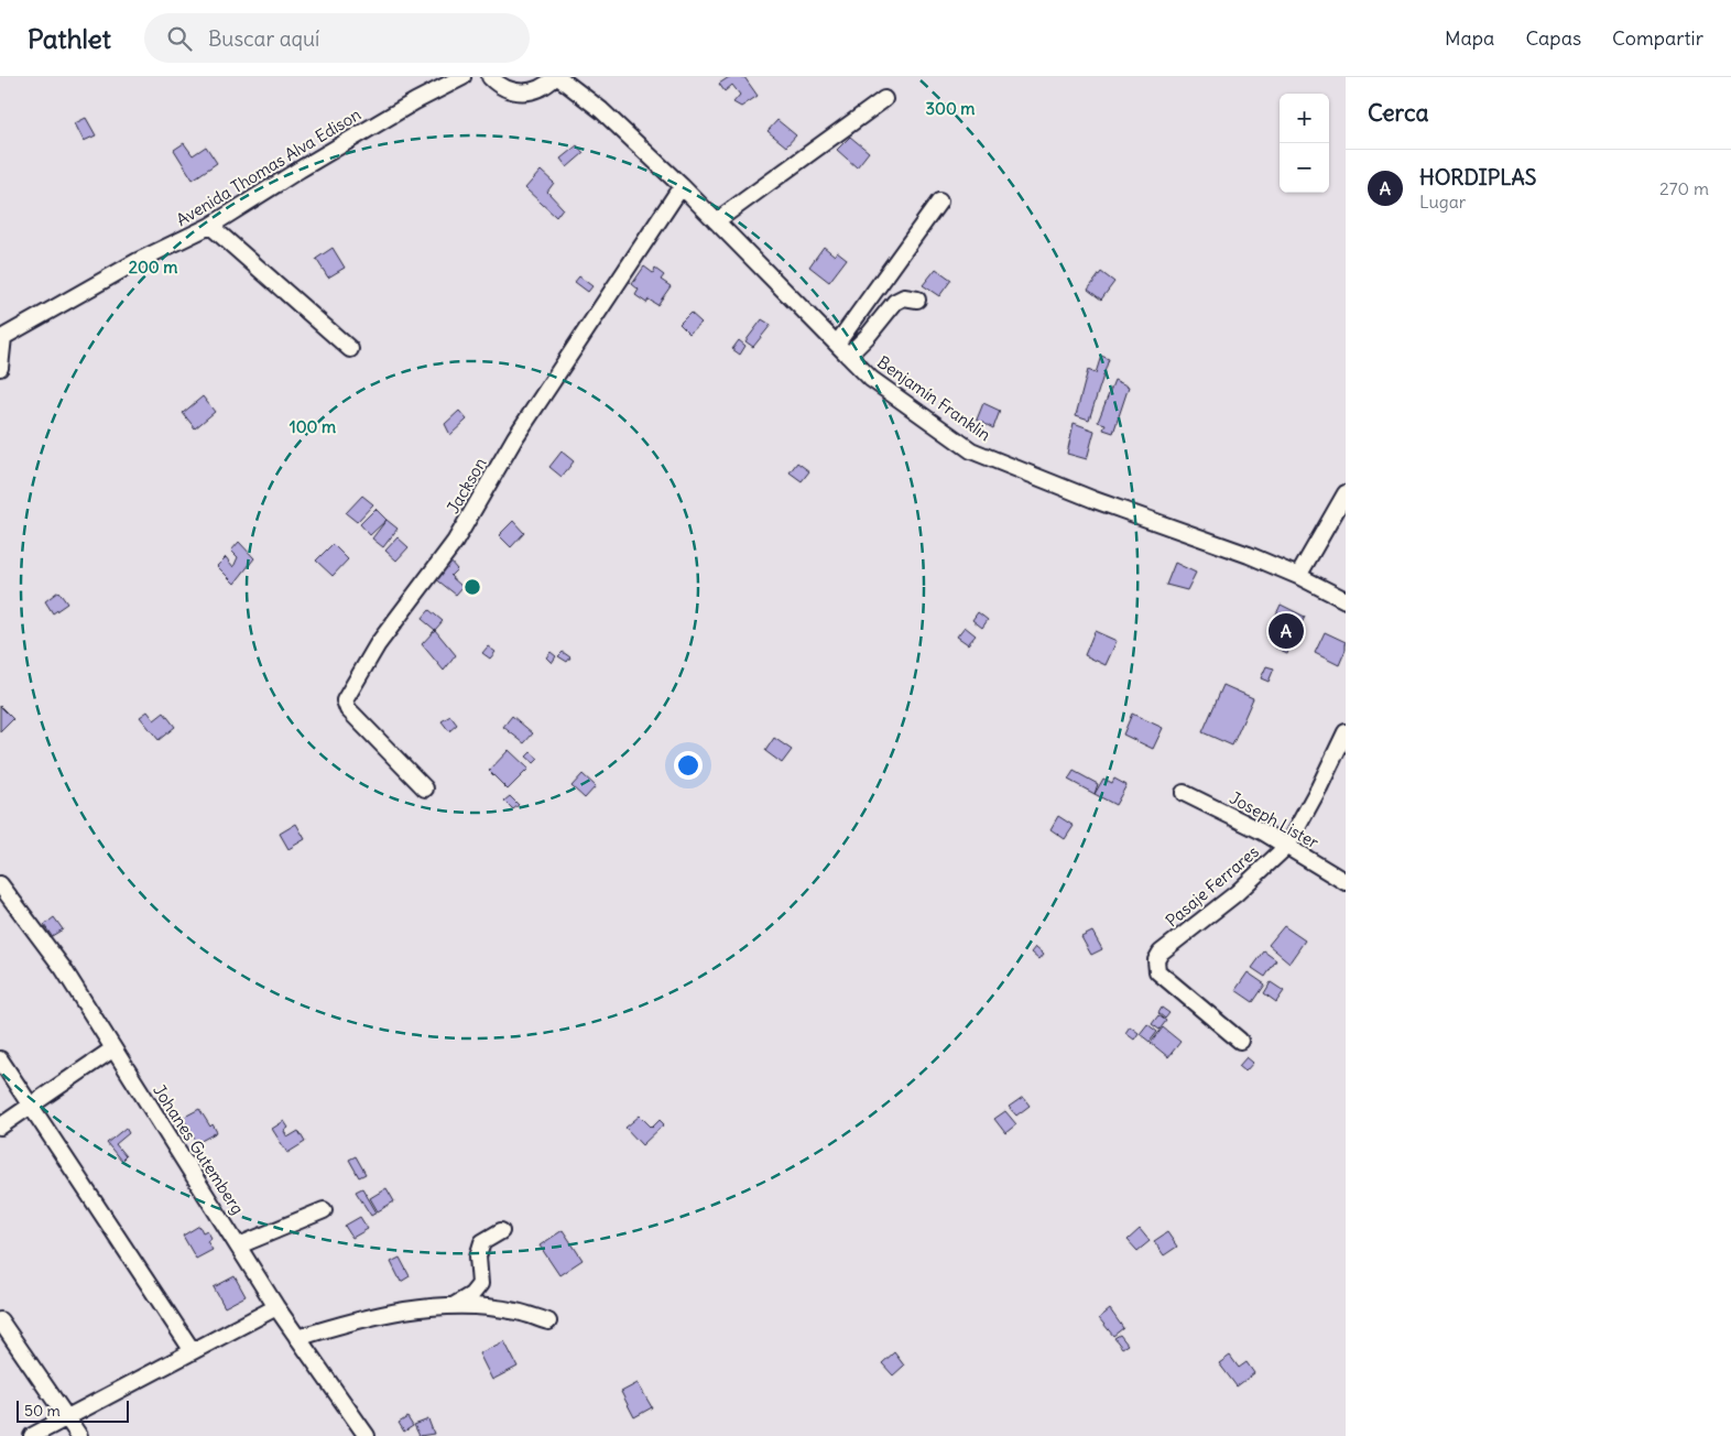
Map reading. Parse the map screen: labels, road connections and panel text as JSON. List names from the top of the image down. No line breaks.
{"streets":{"street":["Avenida Thomas Alva Edison","Benjamín Franklin","Jackson","Joseph Lister","Pasaje Ferrares","Johanes Gutemberg"]},"crossings":[["Benjamín Franklin","Jackson"],["Joseph Lister","Pasaje Ferrares"]],"scale_bar":"50 m","page":{"header":"Pathlet","search":"Buscar aquí","nav":["Mapa","Capas","Compartir"],"heading":"Cerca","map_buttons":["+","−"],"list":[{"mark":"A","name":"HORDIPLAS","note":"Lugar","value":"270 m"}],"pins":"A","scale":"50 m"},"rings":["300 m","200 m","100 m"]}
